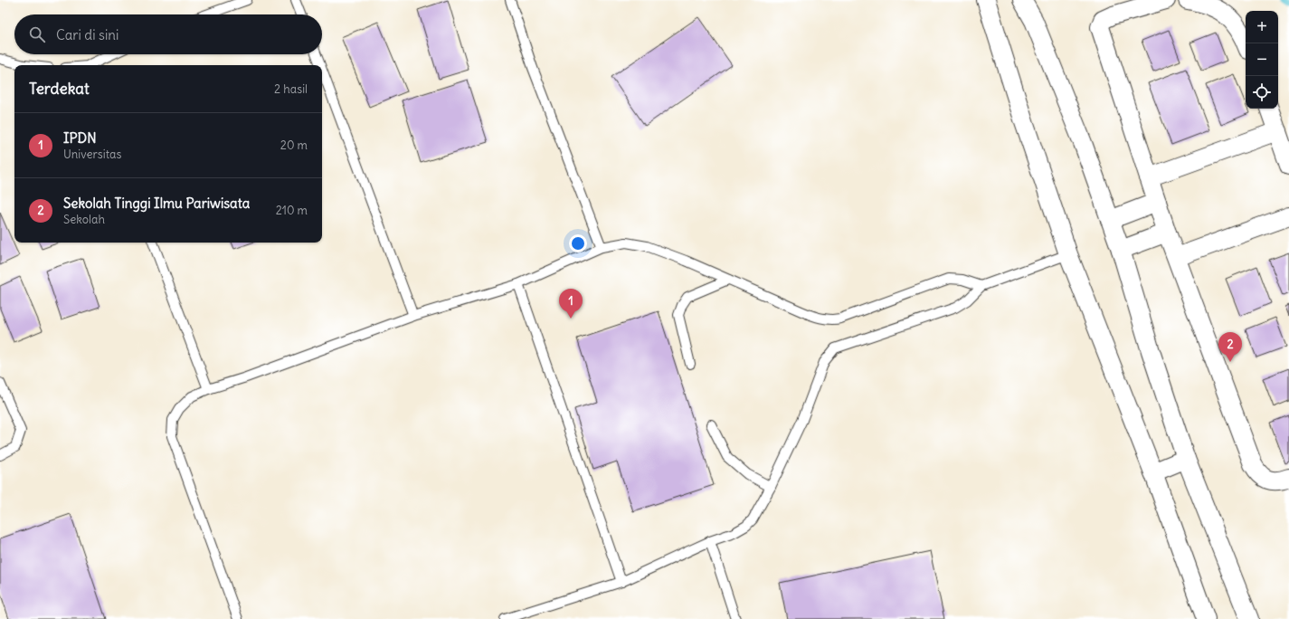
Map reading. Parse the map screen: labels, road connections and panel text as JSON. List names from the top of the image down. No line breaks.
{"page":{"map_buttons":["+","−"],"search":"Cari di sini","heading":["Terdekat","2 hasil"],"list":[{"mark":"1","name":"IPDN","note":"Universitas","value":"20 m"},{"mark":"2","name":"Sekolah Tinggi Ilmu Pariwisata","note":"Sekolah","value":"210 m"}],"pins":["1","2"]}}
